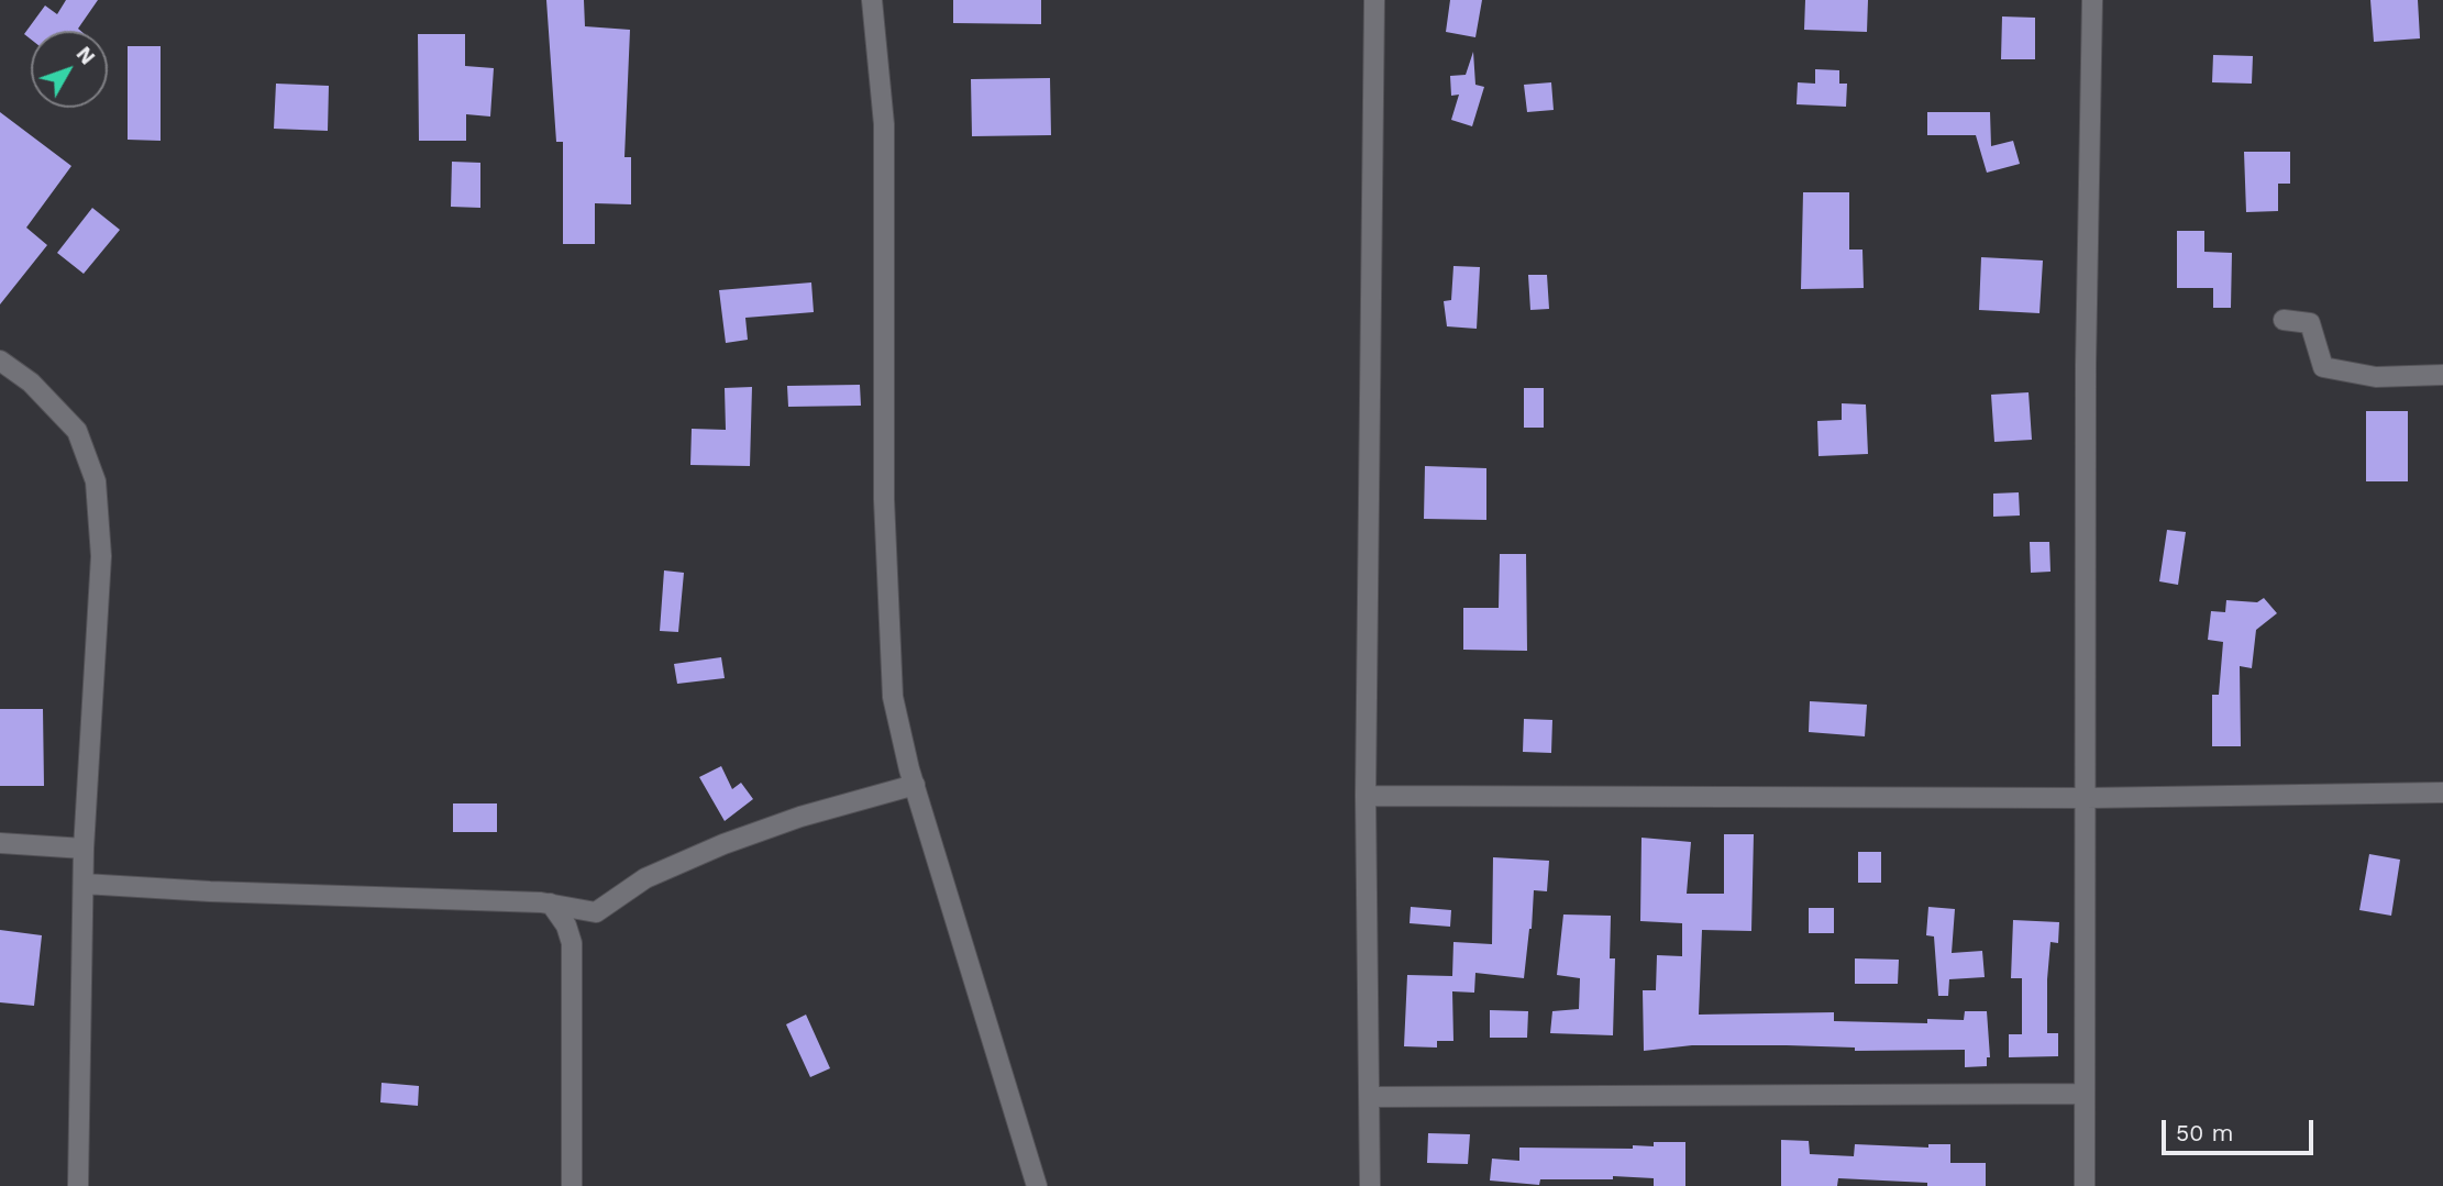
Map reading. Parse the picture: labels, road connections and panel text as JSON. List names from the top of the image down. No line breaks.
{"scale_bar":"50 m","north":"top right"}
